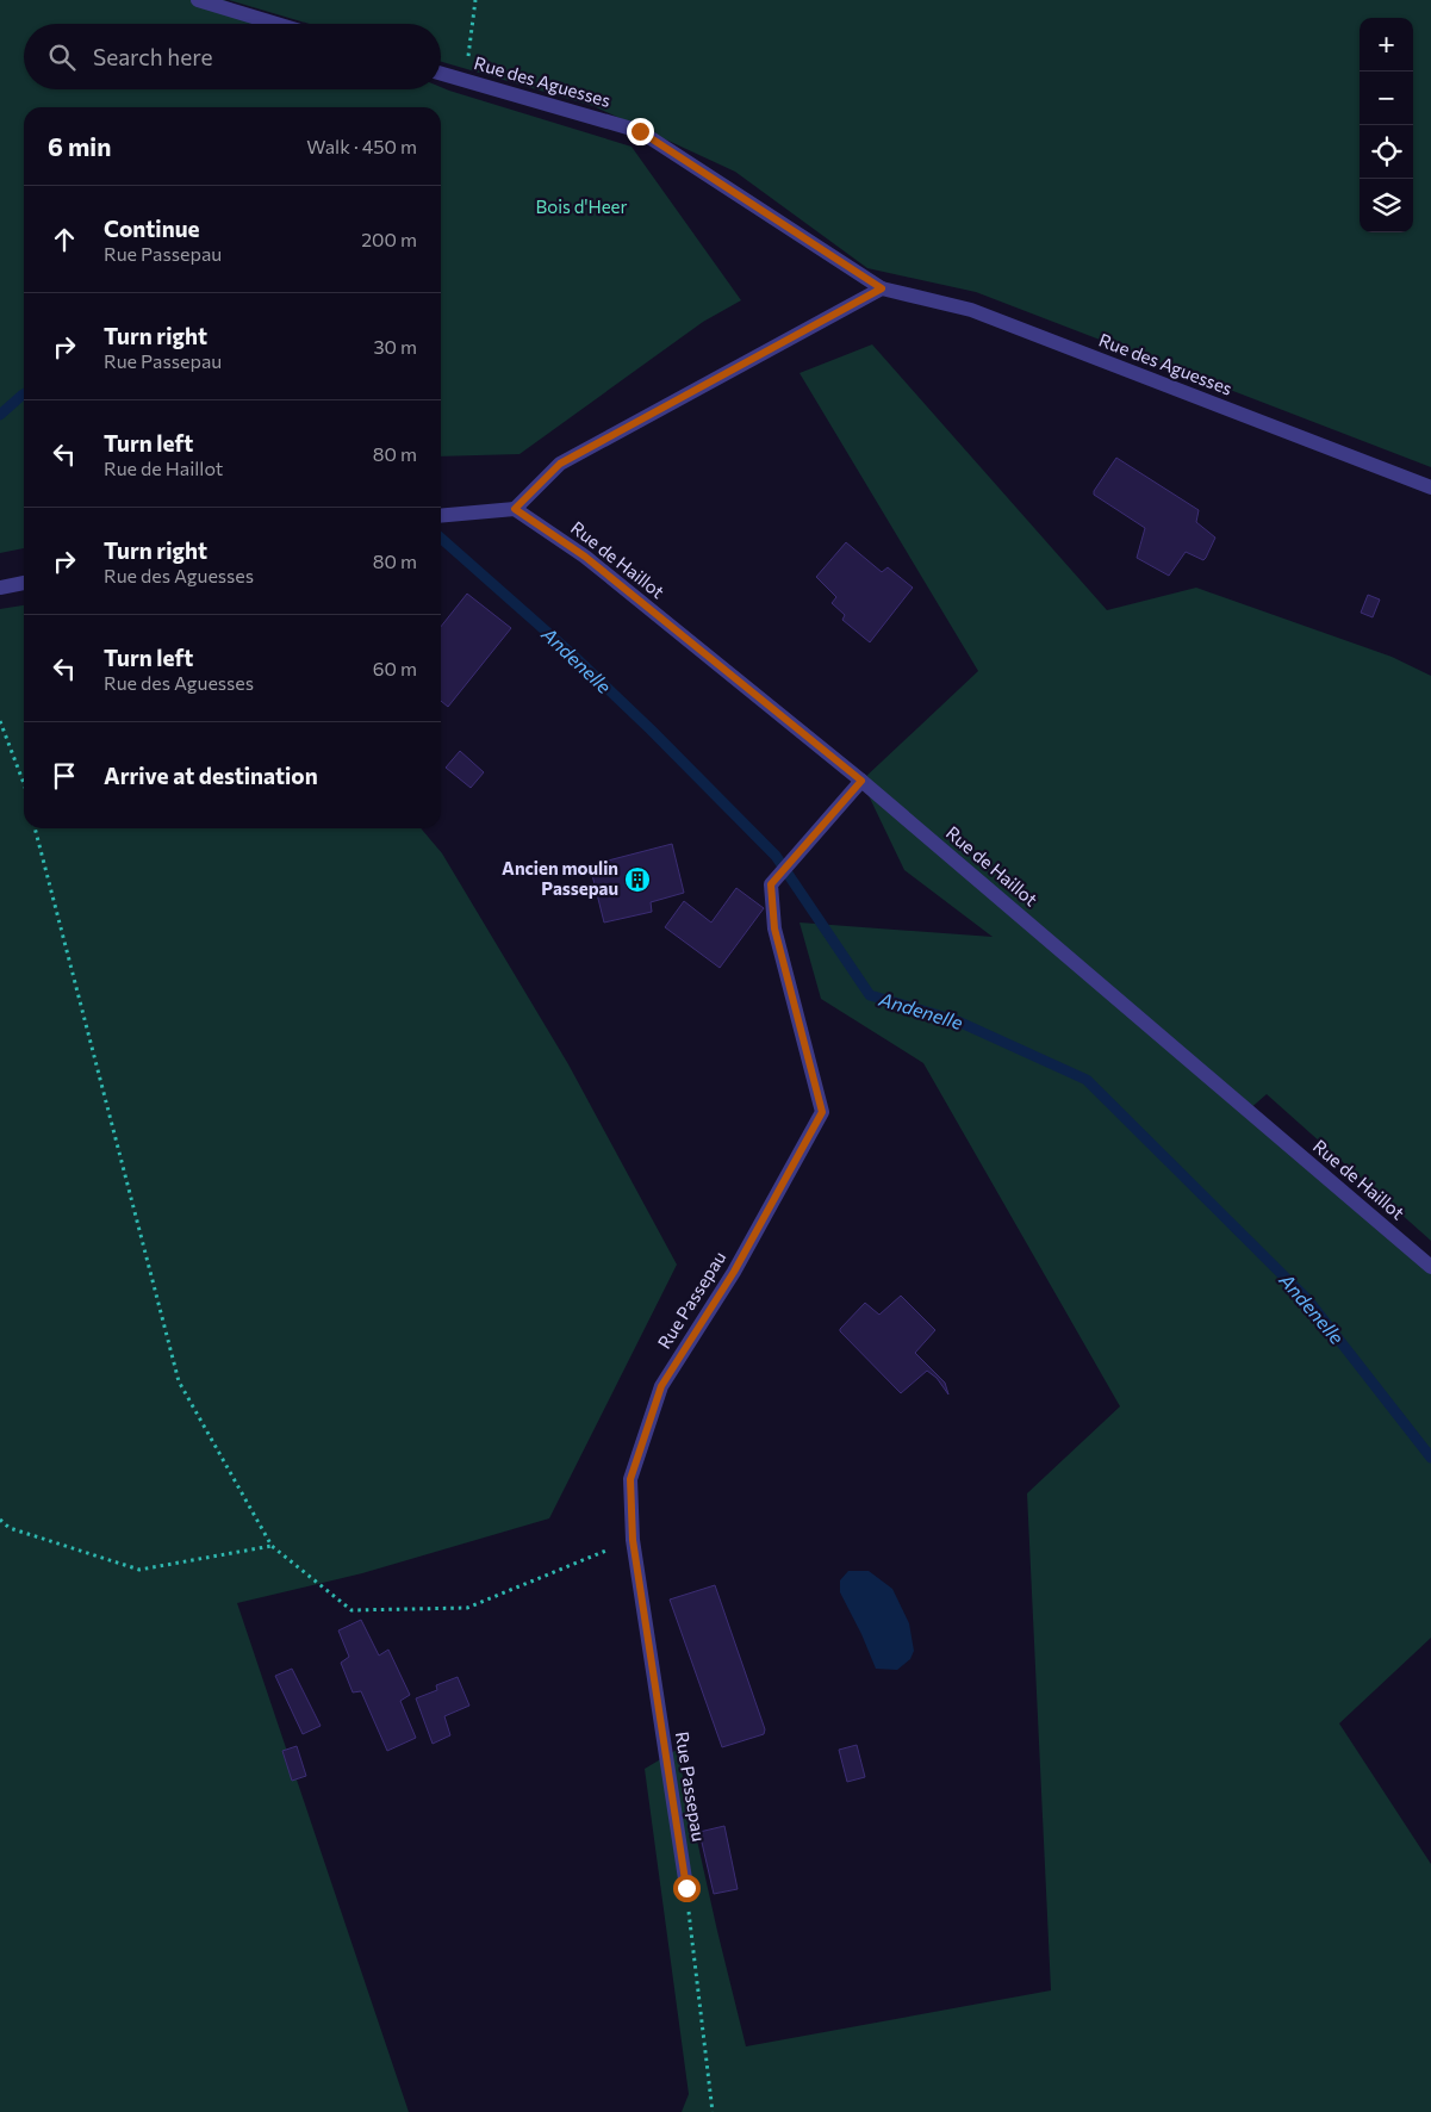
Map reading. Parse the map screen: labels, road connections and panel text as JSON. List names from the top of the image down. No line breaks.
{"streets":{"street":["Rue des Aguesses","Rue de Haillot","Rue Passepau"]},"crossings":[["Rue de Haillot","Rue Passepau"]],"water":["Andenelle"],"parks":["Bois d'Heer"],"places":{"building":["Ancien moulin Passepau"]},"page":{"map_buttons":["+","−"],"search":"Search here","heading":["6 min","Walk · 450 m"],"list":[["Continue","Rue Passepau","200 m"],["Turn right","Rue Passepau","30 m"],["Turn left","Rue de Haillot","80 m"],["Turn right","Rue des Aguesses","80 m"],["Turn left","Rue des Aguesses","60 m"],"Arrive at destination"]}}
